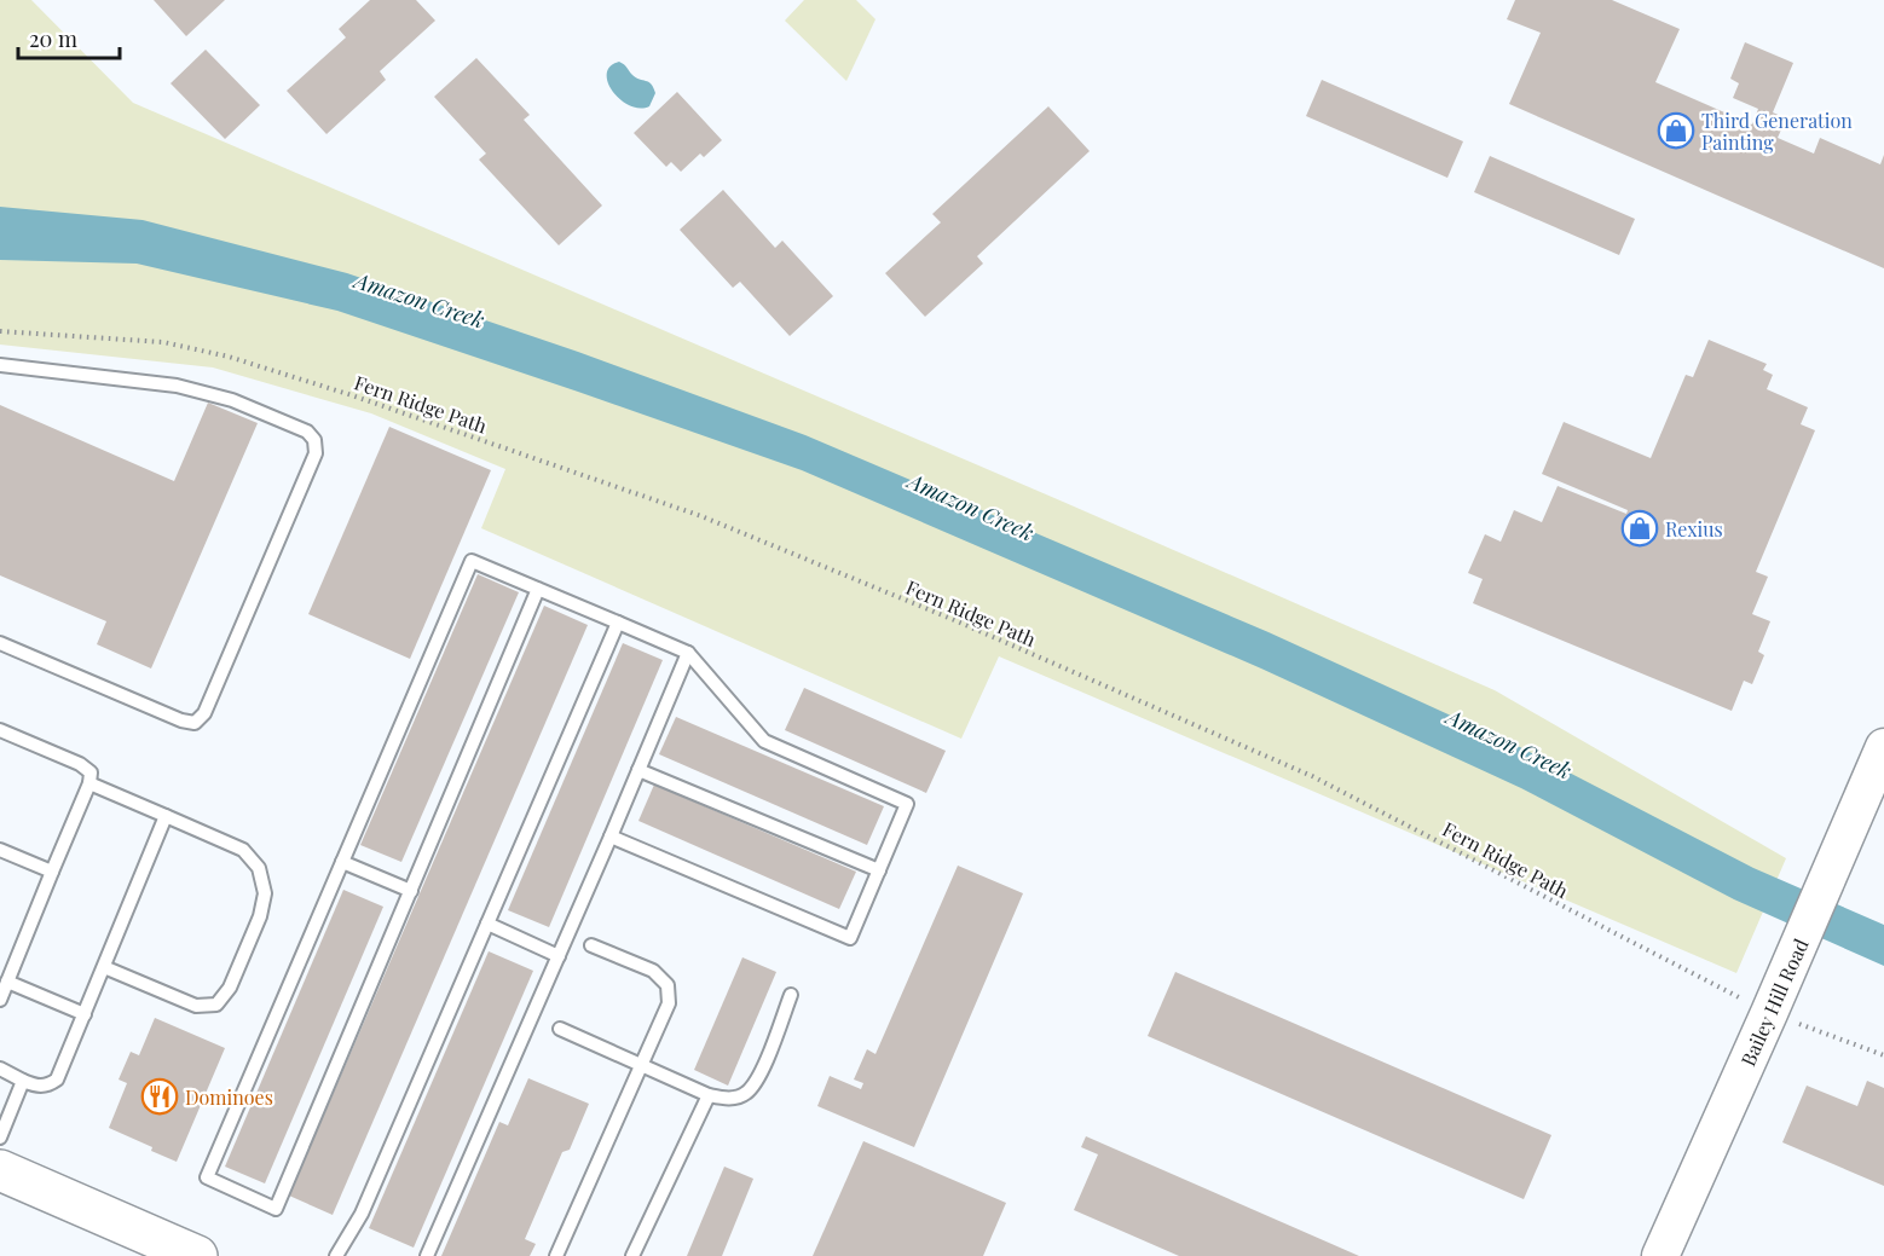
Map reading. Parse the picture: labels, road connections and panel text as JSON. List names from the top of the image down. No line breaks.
{"streets":{"main road":["Bailey Hill Road"],"path":["Fern Ridge Path"]},"crossings":[["Fern Ridge Path","Bailey Hill Road"]],"water":["Amazon Creek"],"places":{"shop":["Third Generation Painting","Rexius"],"restaurant":["Dominoes"]},"scale_bar":"20 m"}
